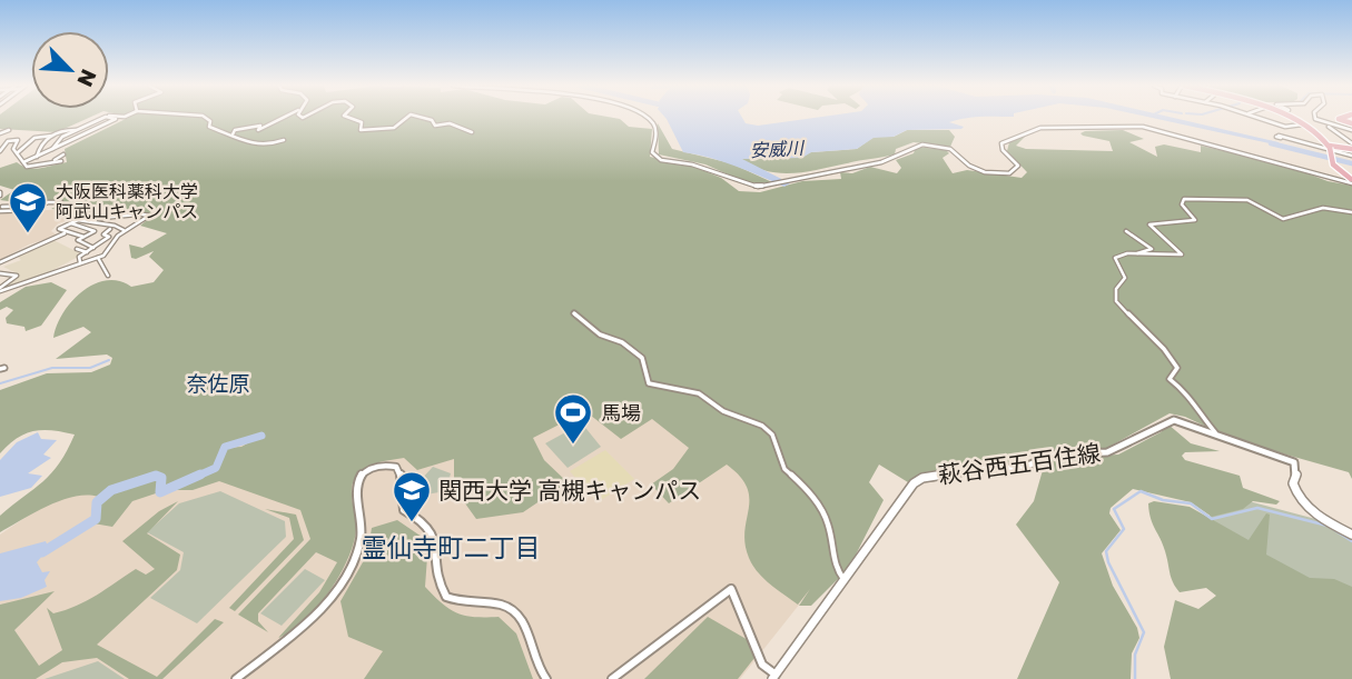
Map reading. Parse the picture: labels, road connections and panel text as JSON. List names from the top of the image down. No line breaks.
{"streets":{"main road":["萩谷西五百住線"]},"districts":["奈佐原","霊仙寺町二丁目"],"water":["安威川"],"places":{"school or university":["大阪医科薬科大学 阿武山キャンパス","関西大学 高槻キャンパス"],"sports":["馬場"]},"north":"bottom right"}
